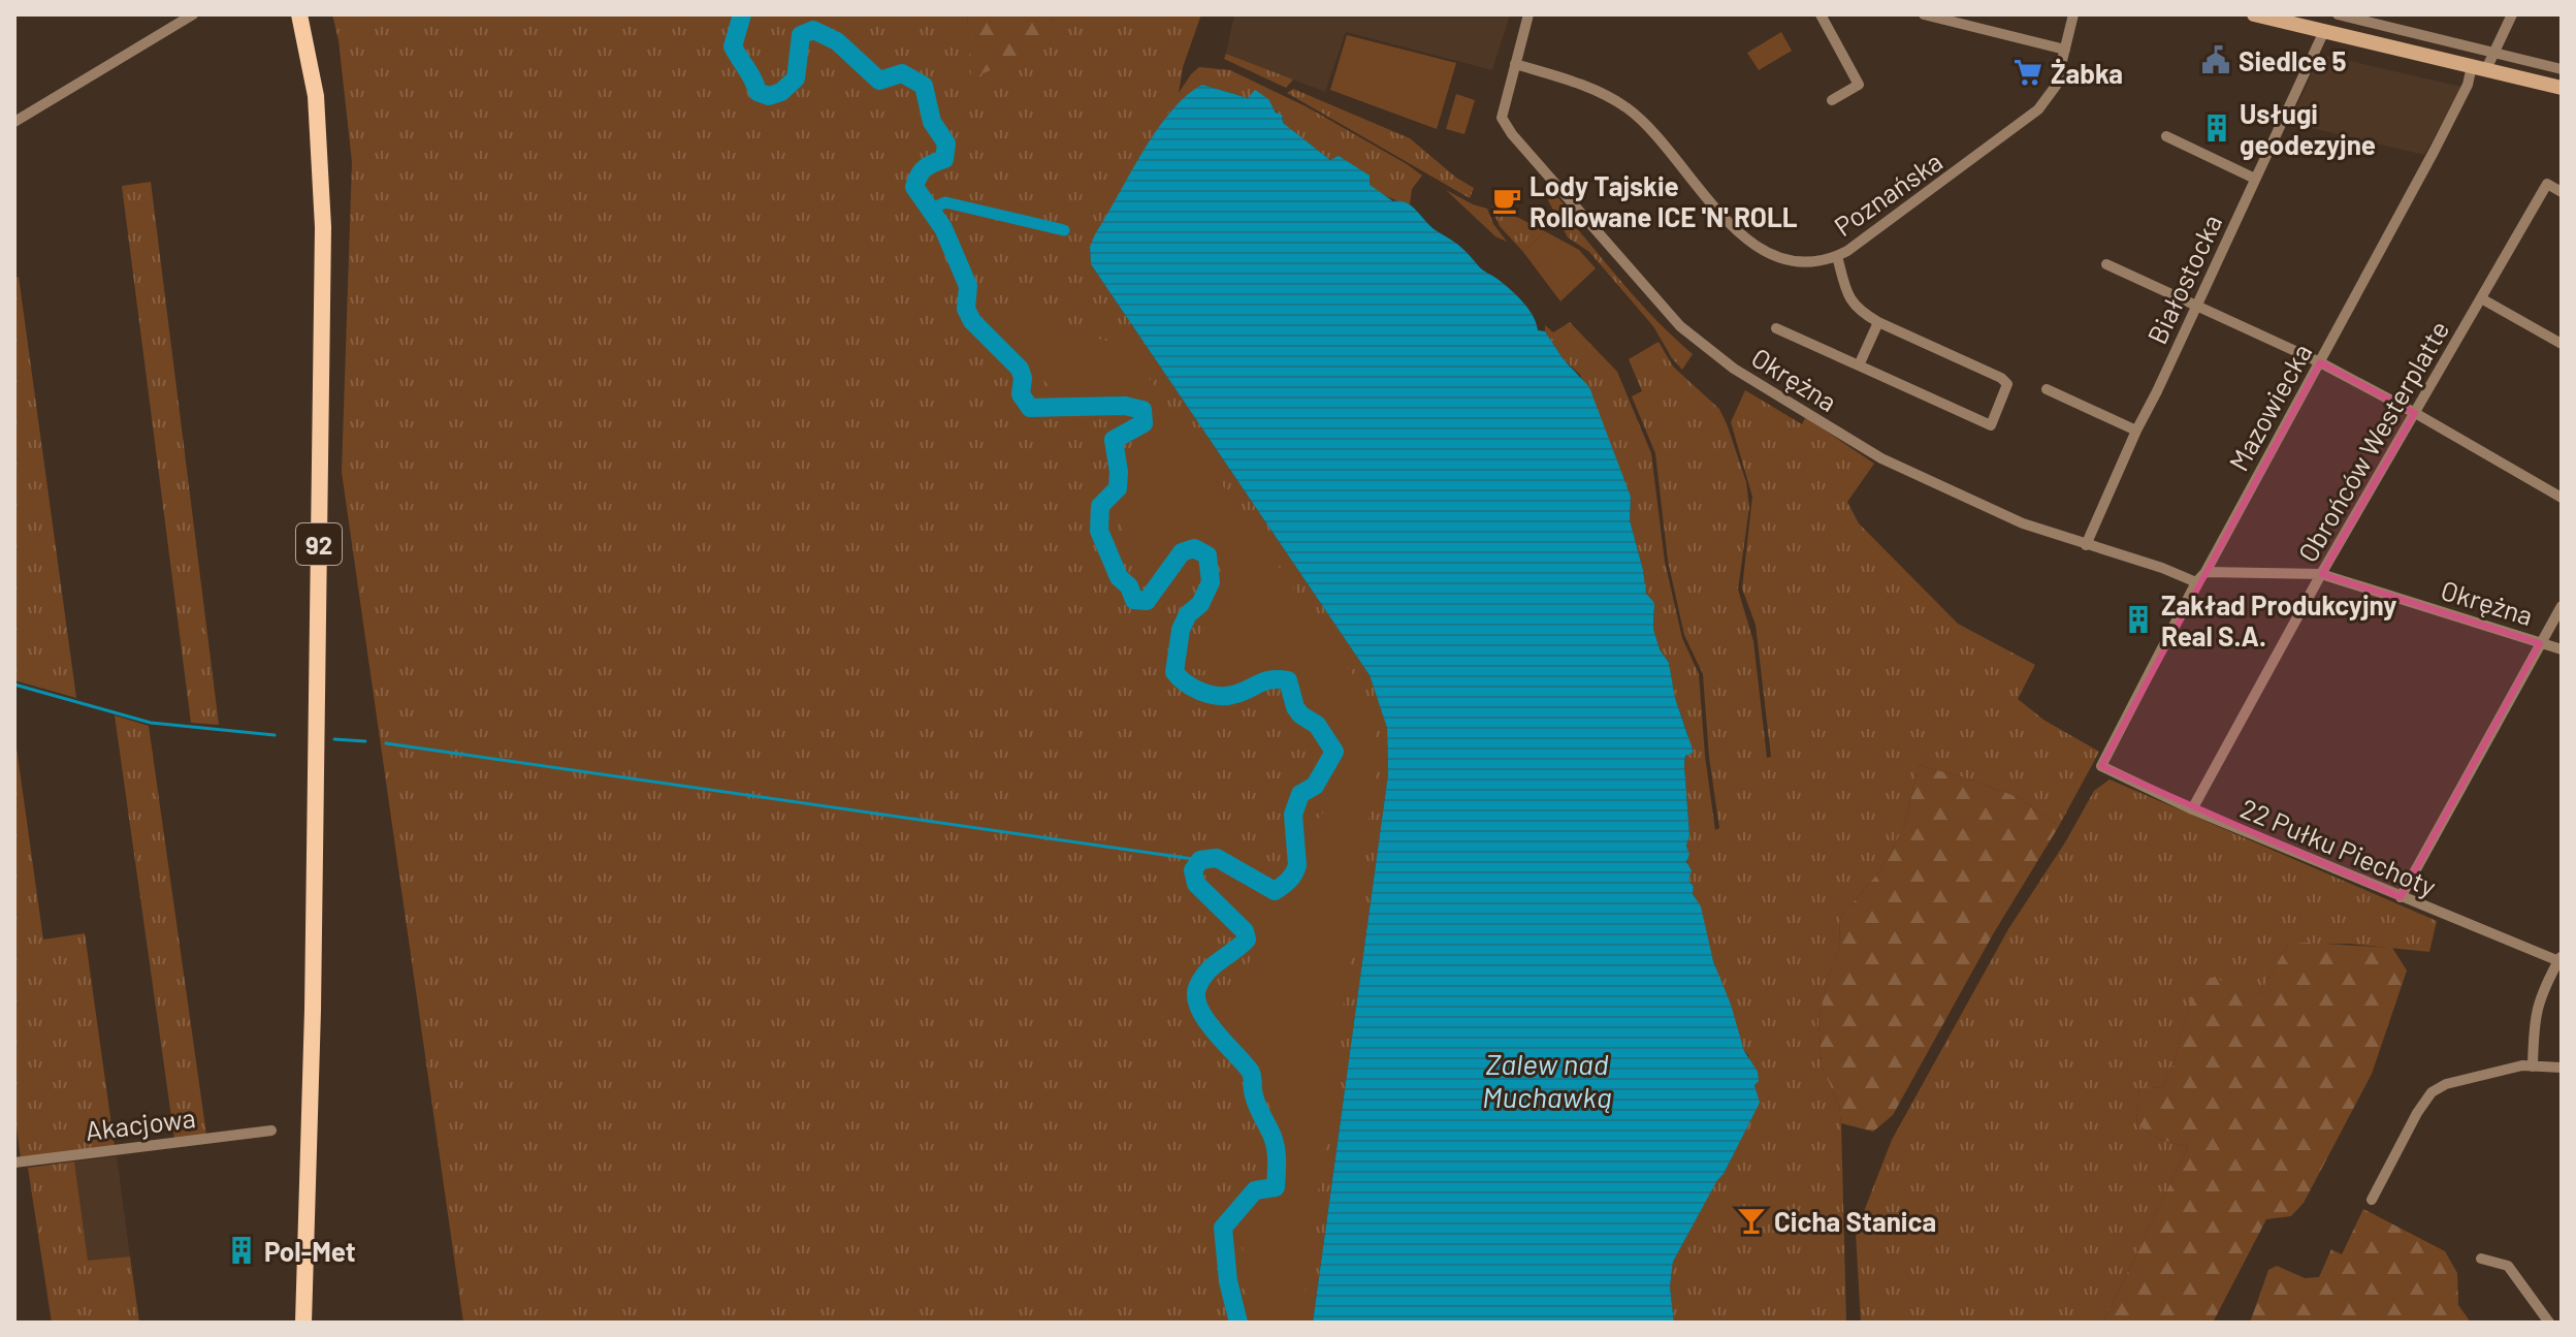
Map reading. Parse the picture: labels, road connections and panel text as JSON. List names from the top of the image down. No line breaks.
{"streets":{"main road":["92"],"street":["Poznańska","Białostocka","Okrężna","Mazowiecka","Obrońców Westerplatte","22 Pułku Piechoty","Akacjowa"]},"crossings":[["Poznańska","Okrężna"],["Białostocka","Okrężna"],["Okrężna","Mazowiecka"],["Okrężna","Obrońców Westerplatte"],["Mazowiecka","22 Pułku Piechoty"],["Obrońców Westerplatte","22 Pułku Piechoty"]],"water":["Zalew nad Muchawką"],"places":{"public building":["Siedlce 5"],"supermarket":["Żabka"],"building":["Usługi geodezyjne","Zakład Produkcyjny Real S.A.","Pol-Met"],"cafe":["Lody Tajskie Rollowane ICE 'N' ROLL"],"bar":["Cicha Stanica"]}}
